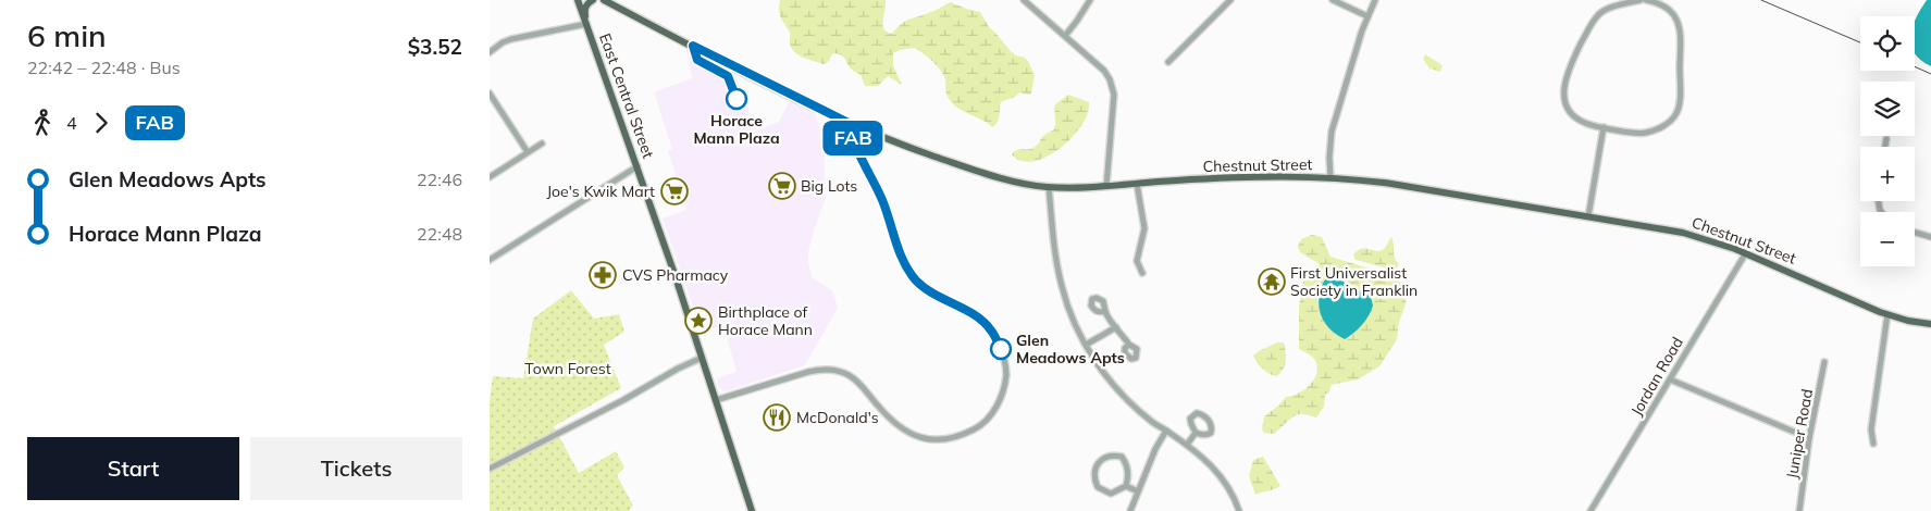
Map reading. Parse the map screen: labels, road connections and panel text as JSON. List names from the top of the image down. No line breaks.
{"streets":{"main road":["East Central Street","Chestnut Street"],"street":["Jordan Road","Juniper Road"]},"crossings":[["Chestnut Street","Jordan Road"]],"parks":["Town Forest"],"places":{"other":["Horace Mann Plaza","Glen Meadows Apts"],"supermarket":["Big Lots","Joe's Kwik Mart"],"pharmacy":["CVS Pharmacy"],"temple":["First Universalist Society in Franklin"],"place":["Birthplace of Horace Mann"],"restaurant":["McDonald's"]},"lines":["bus line FAB"],"page":{"heading":["6 min","22:42 – 22:48 · Bus","$3.52"],"on_map":"FAB","map_buttons":["+","−"],"legs":["4","FAB"],"list":[{"name":"Glen Meadows Apts","value":"22:46"},{"name":"Horace Mann Plaza","value":"22:48"}],"buttons":["Start","Tickets"]}}
